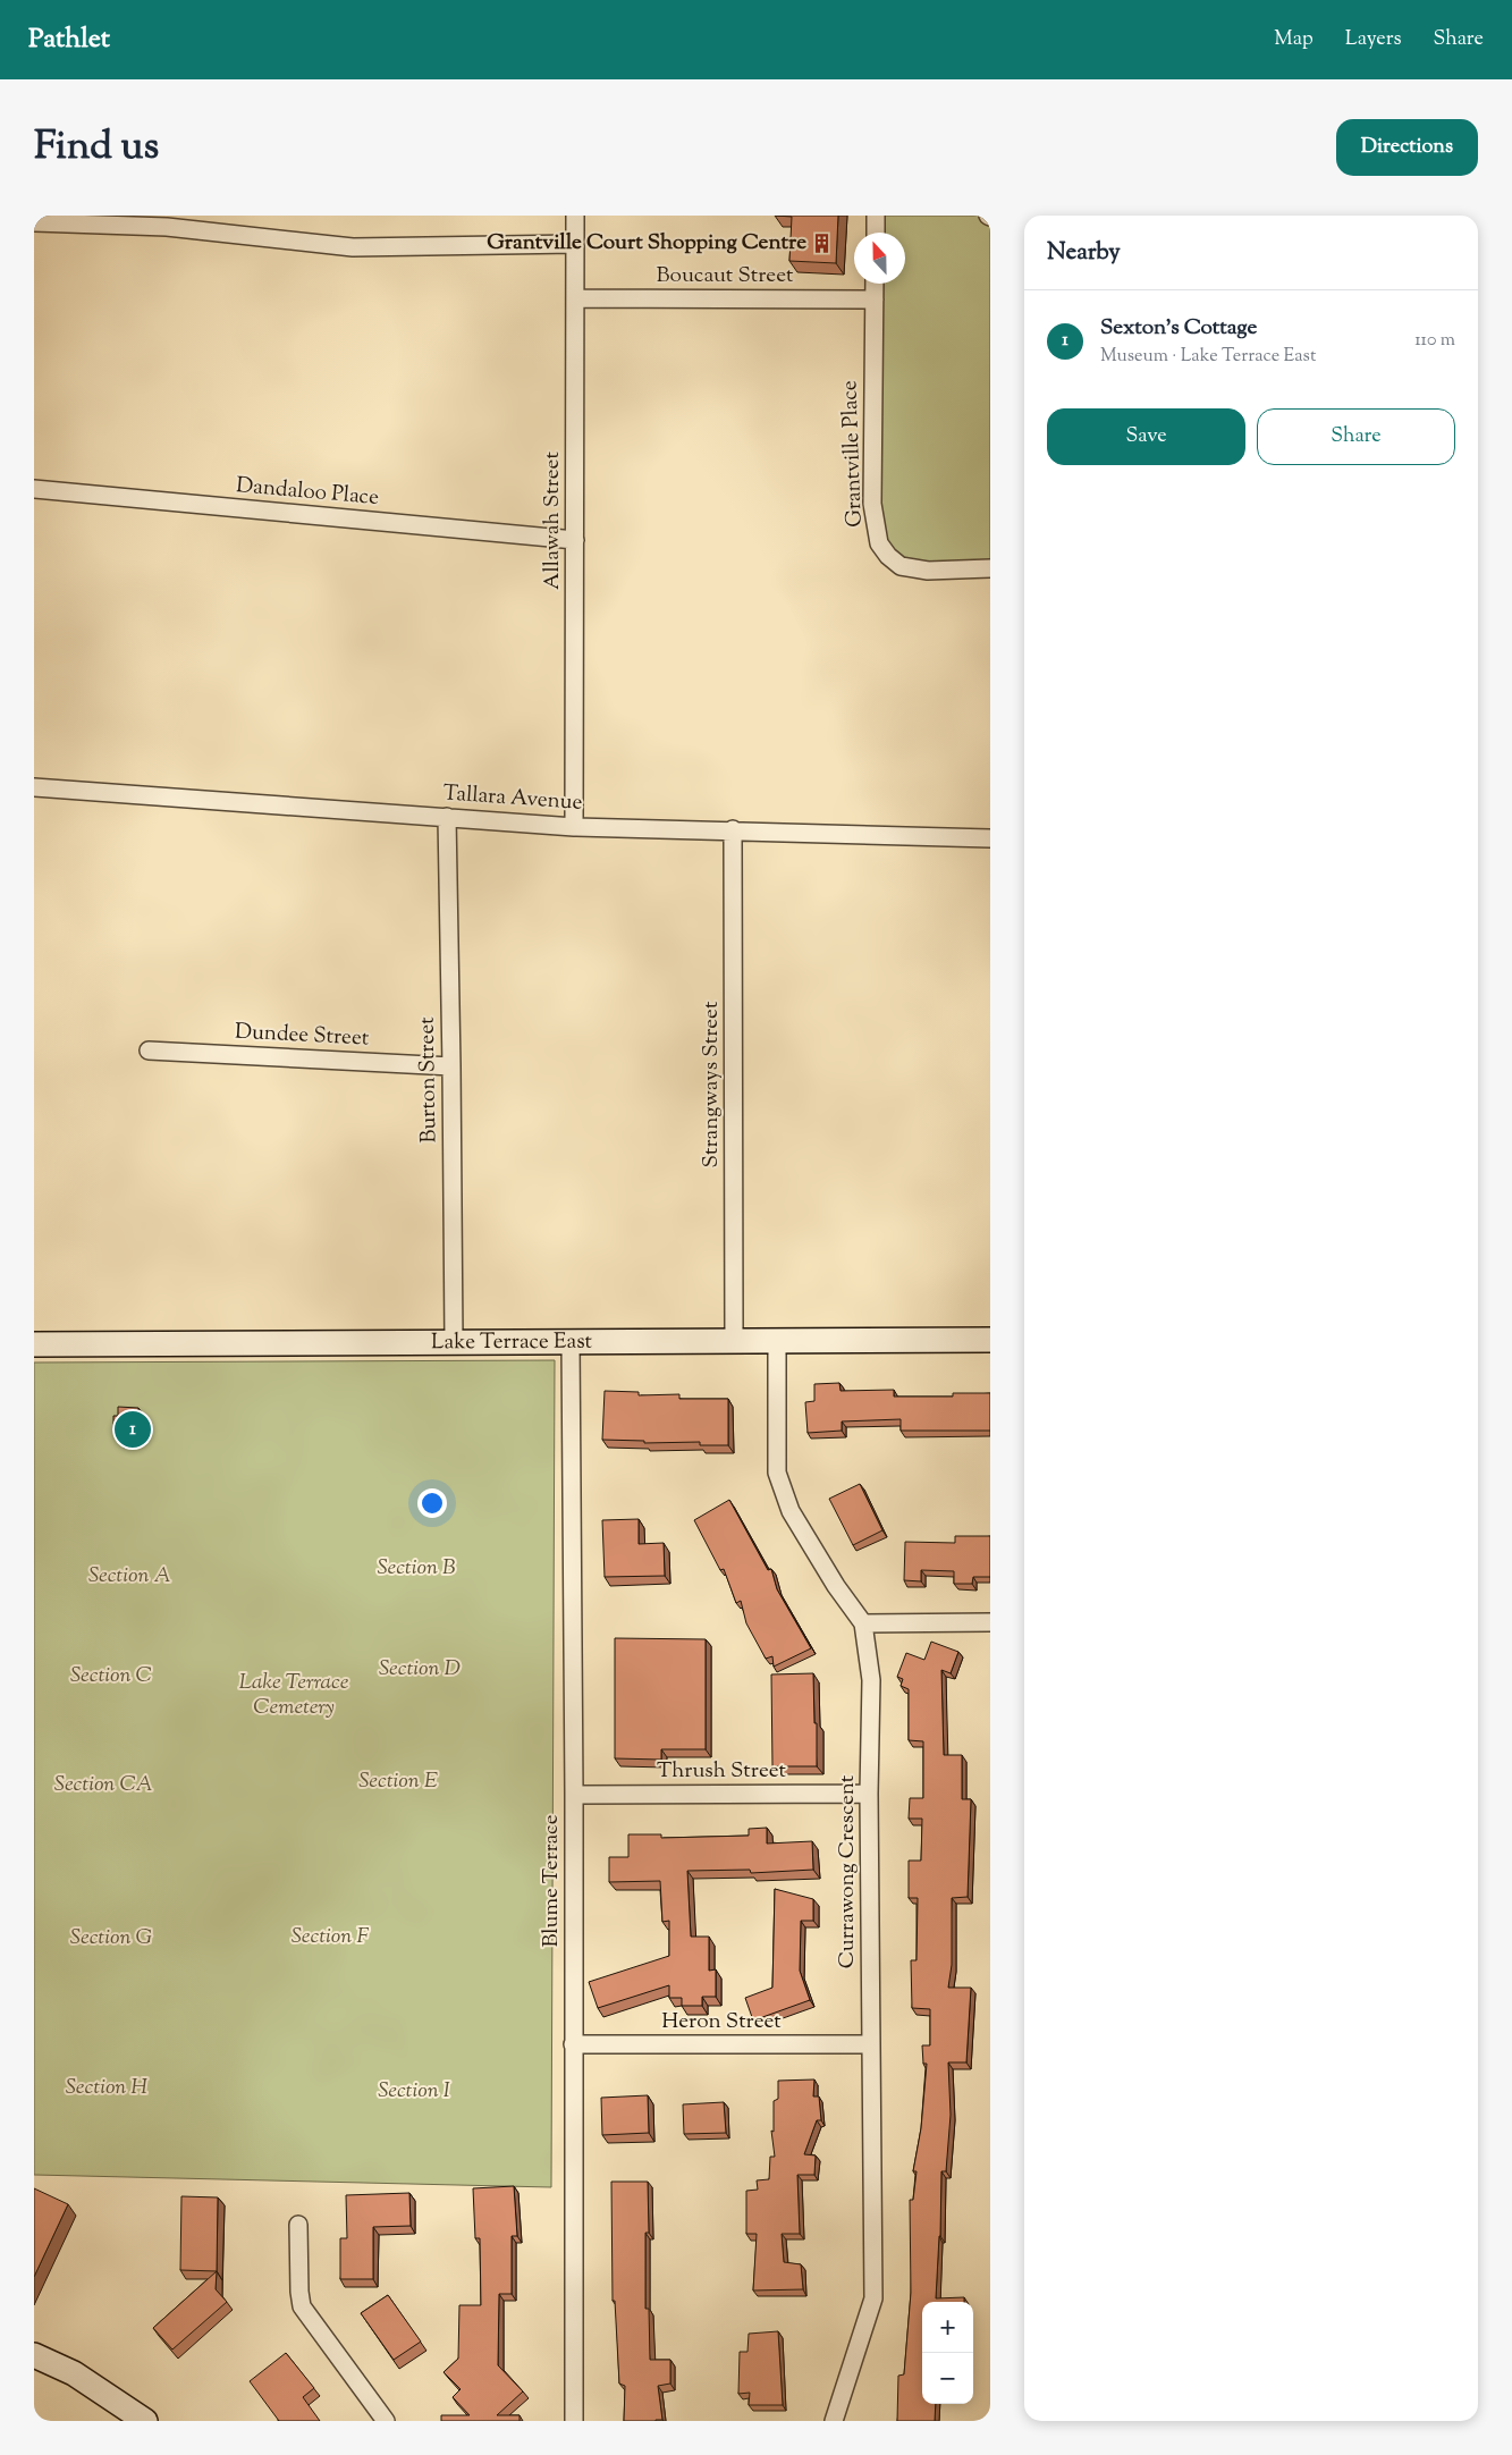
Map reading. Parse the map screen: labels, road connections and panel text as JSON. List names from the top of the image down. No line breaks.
{"streets":{"street":["Boucaut Street","Grantville Place","Dandaloo Place","Allawah Street","Tallara Avenue","Dundee Street","Burton Street","Strangways Street","Lake Terrace East","Thrush Street","Currawong Crescent","Blume Terrace","Heron Street"]},"crossings":[["Boucaut Street","Grantville Place"],["Boucaut Street","Allawah Street"],["Dandaloo Place","Allawah Street"],["Allawah Street","Tallara Avenue"],["Tallara Avenue","Burton Street"],["Tallara Avenue","Strangways Street"],["Dundee Street","Burton Street"],["Burton Street","Lake Terrace East"],["Strangways Street","Lake Terrace East"],["Lake Terrace East","Currawong Crescent"],["Lake Terrace East","Blume Terrace"],["Thrush Street","Currawong Crescent"],["Thrush Street","Blume Terrace"],["Currawong Crescent","Heron Street"],["Blume Terrace","Heron Street"]],"parks":["Section B","Section A","Section D","Section C","Lake Terrace Cemetery","Section E","Section CA","Section F","Section G","Section H","Section I"],"places":{"building":["Grantville Court Shopping Centre"]},"north":"top","page":{"header":"Pathlet","nav":["Map","Layers","Share"],"title":"Find us","buttons":["Directions",["Save","Share"]],"heading":"Nearby","list":[{"mark":"1","name":"Sexton's Cottage","note":"Museum · Lake Terrace East","value":"110 m"}],"pins":"1","map_buttons":["+","−"]}}
